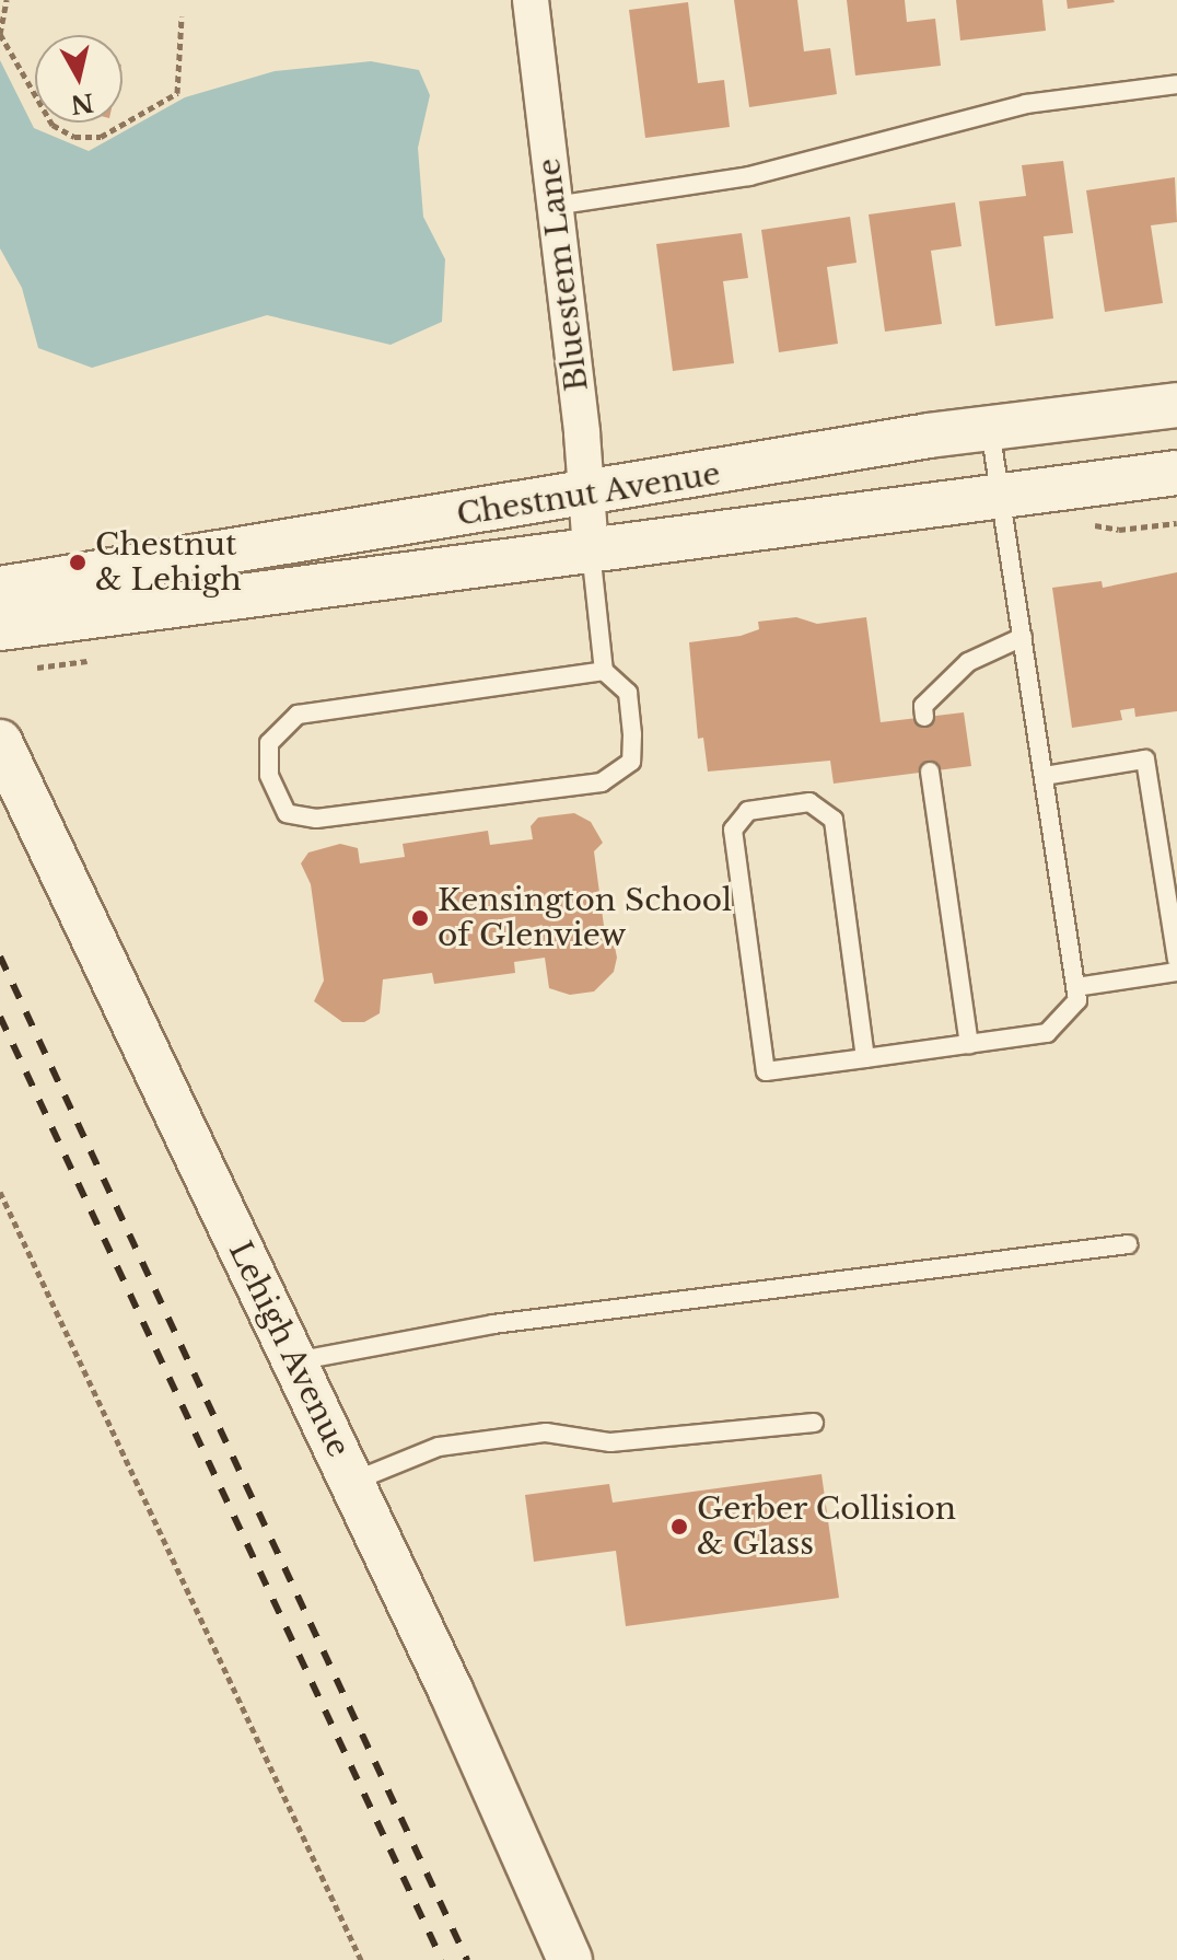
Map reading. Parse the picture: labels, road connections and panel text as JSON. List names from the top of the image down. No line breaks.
{"streets":{"street":["Bluestem Lane","Chestnut Avenue","Lehigh Avenue"]},"crossings":[["Bluestem Lane","Chestnut Avenue"]],"places":["Chestnut & Lehigh","Kensington School of Glenview","Gerber Collision & Glass"],"north":"bottom"}
